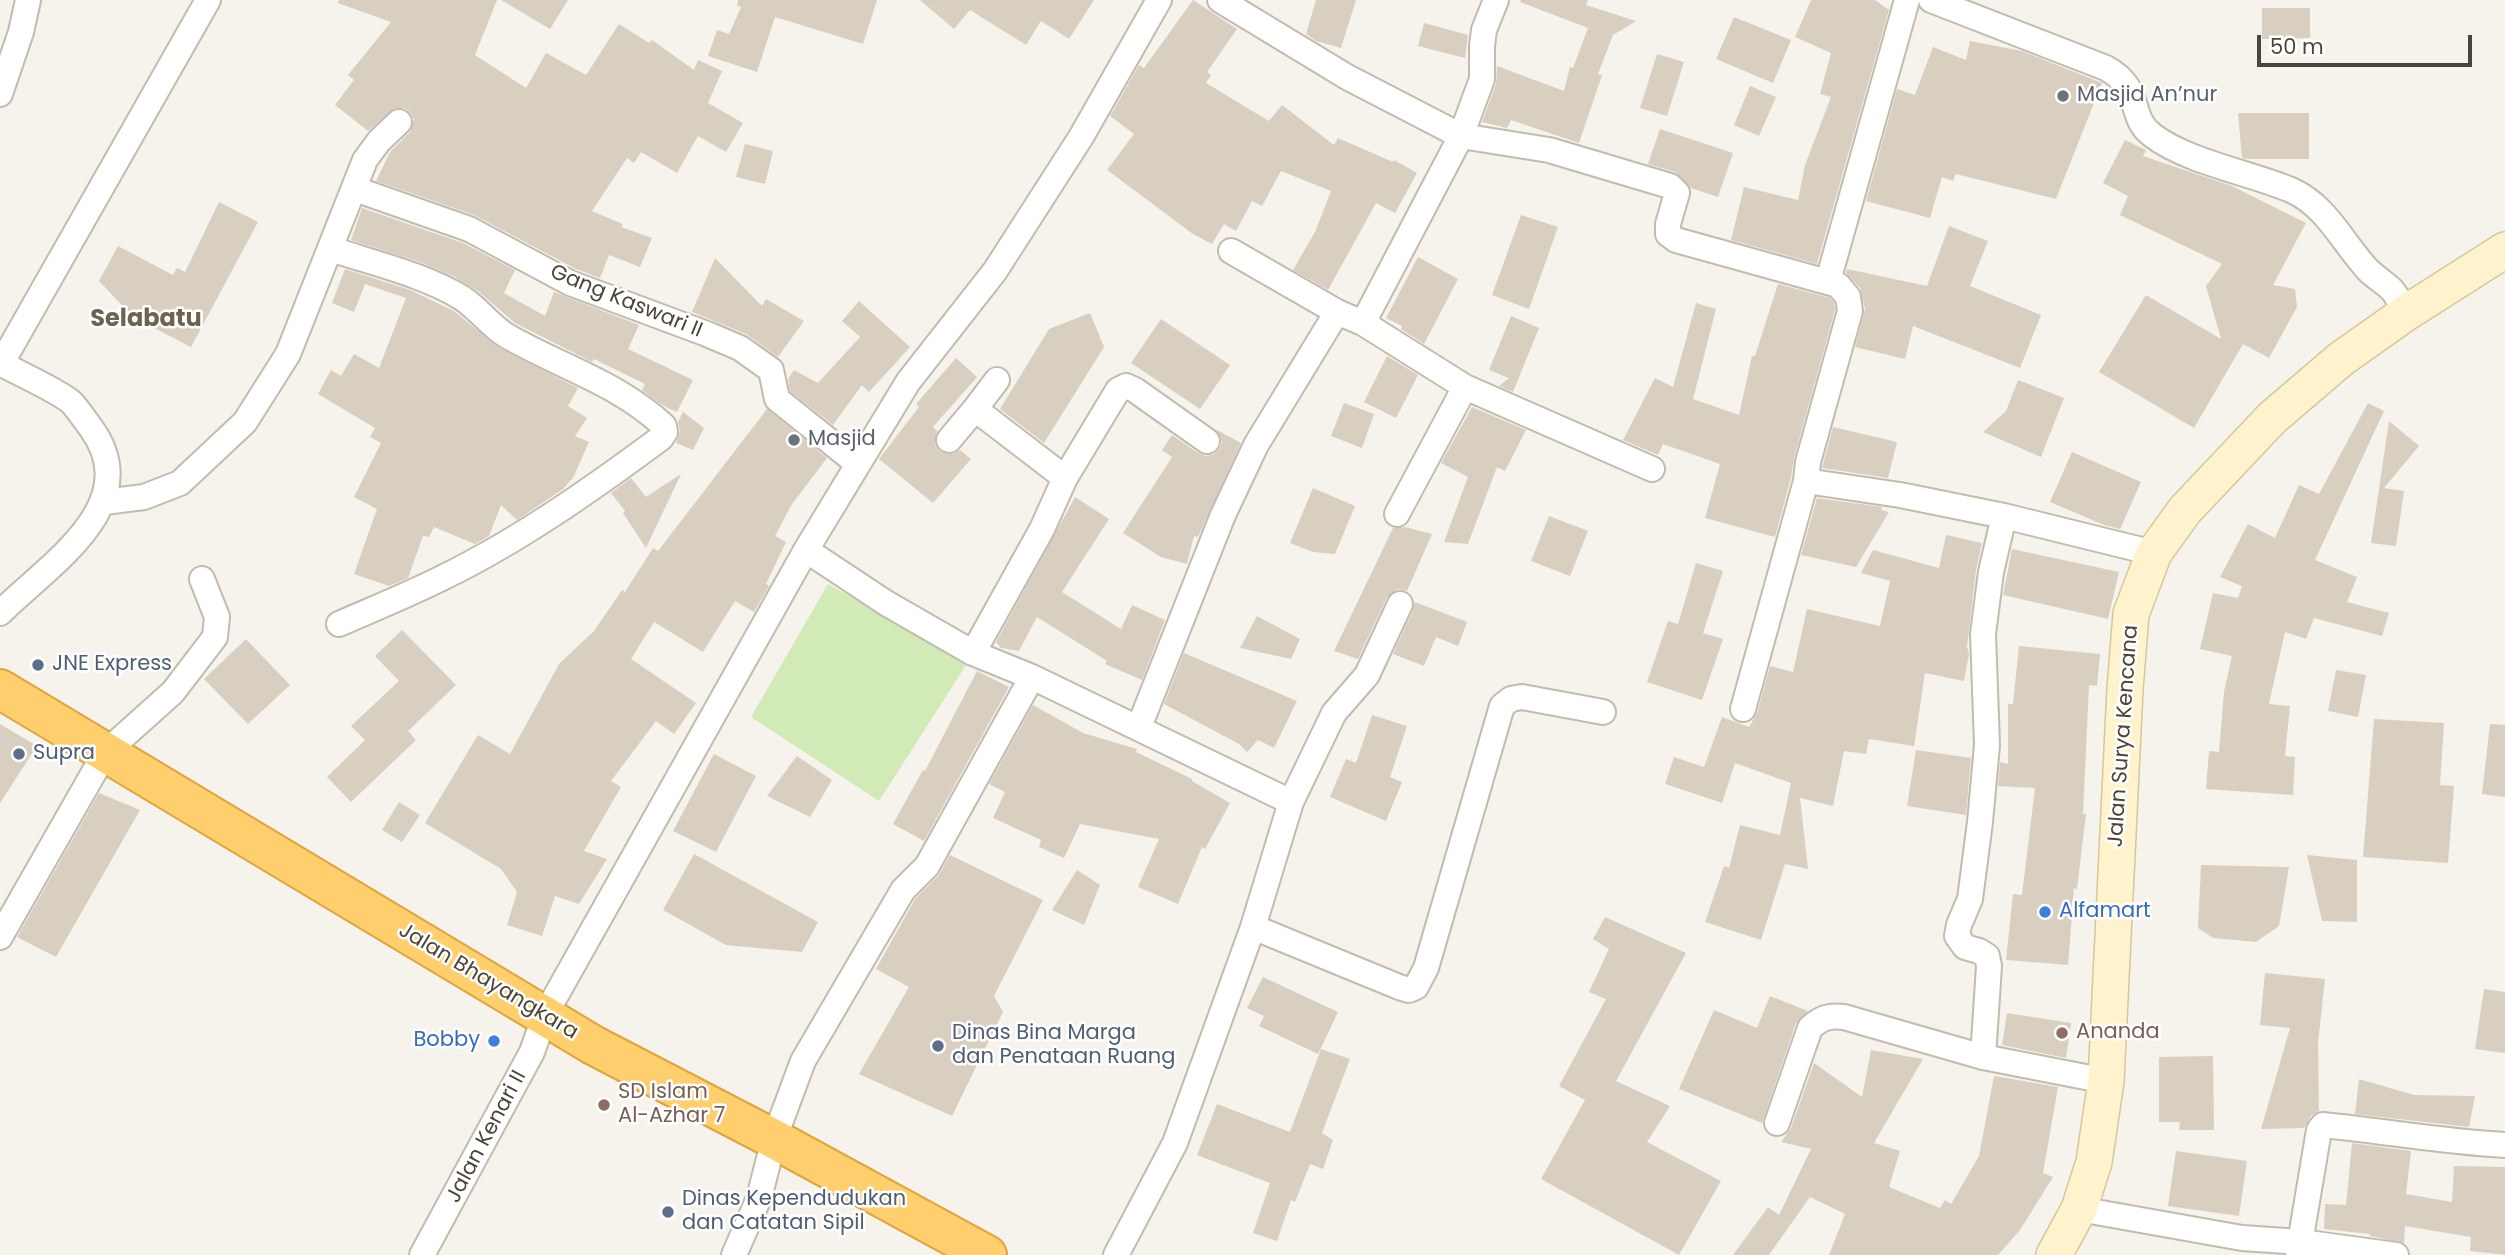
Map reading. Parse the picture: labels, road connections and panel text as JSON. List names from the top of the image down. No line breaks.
{"streets":{"highway":["Jalan Bhayangkara"],"street":["Gang Kaswari II","Jalan Surya Kencana","Jalan Kenari II"]},"crossings":[["Gang Kaswari II","Jalan Kenari II"],["Jalan Bhayangkara","Jalan Kenari II"]],"districts":["Selabatu"],"places":["Masjid An’nur","Masjid","JNE Express","Supra","Alfamart","Ananda","Bobby","Dinas Bina Marga dan Penataan Ruang","SD Islam Al-Azhar 7","Dinas Kependudukan dan Catatan Sipil"],"scale_bar":"50 m"}
